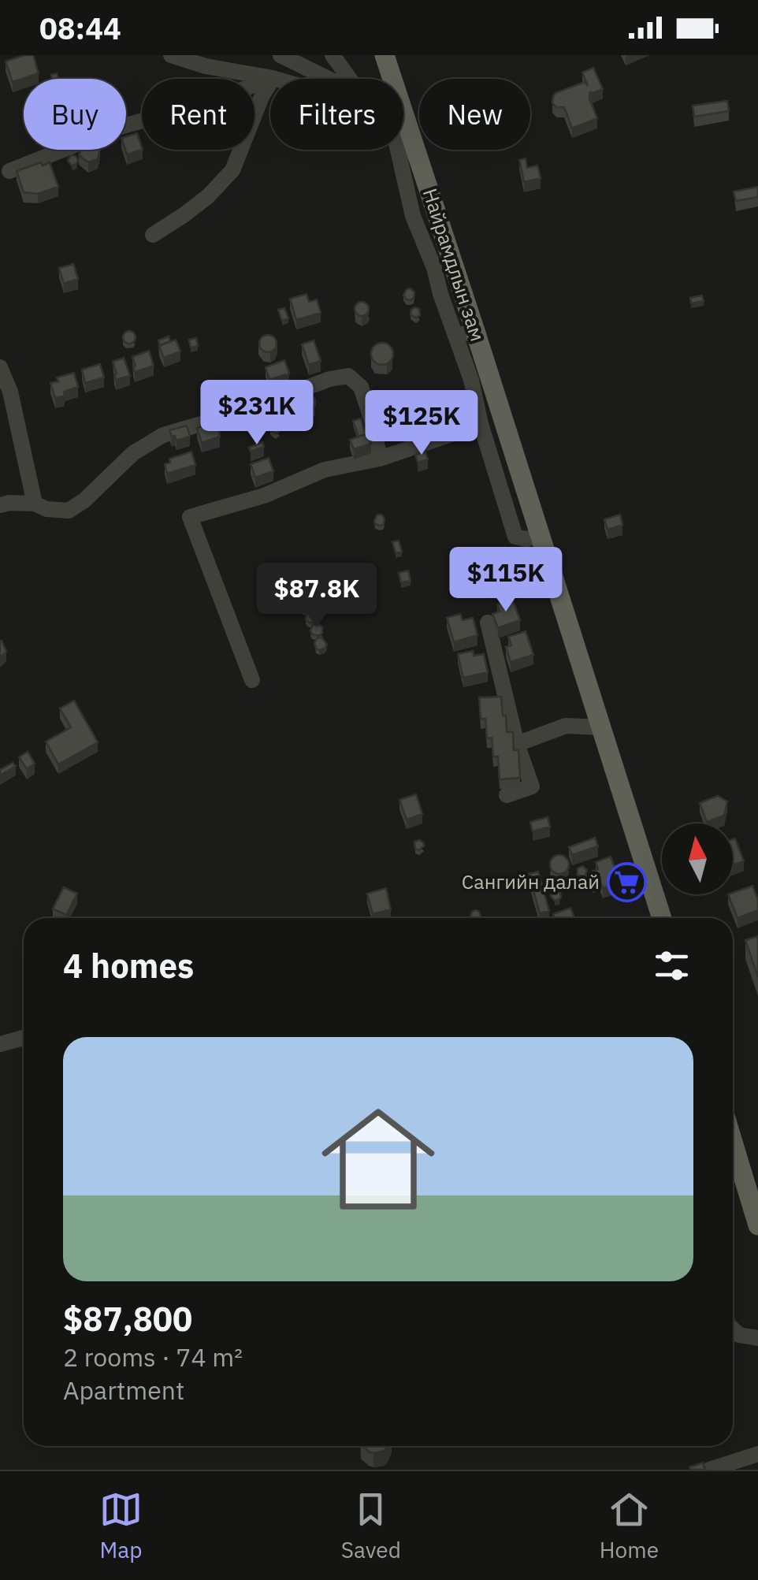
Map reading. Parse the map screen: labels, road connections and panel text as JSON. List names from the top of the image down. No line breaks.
{"streets":{"main road":["Найрамдлын зам"]},"places":{"supermarket":["Сангийн далай"]},"north":"top","page":{"status":"08:44","chip":["Buy","Rent","Filters","New"],"price":["$231K","$125K","$115K","$87.8K"],"heading":"4 homes","list":[{"name":"$87,800","note":"2 rooms · 74 m² · Apartment"}],"tabs":["Map","Saved","Home"]}}
